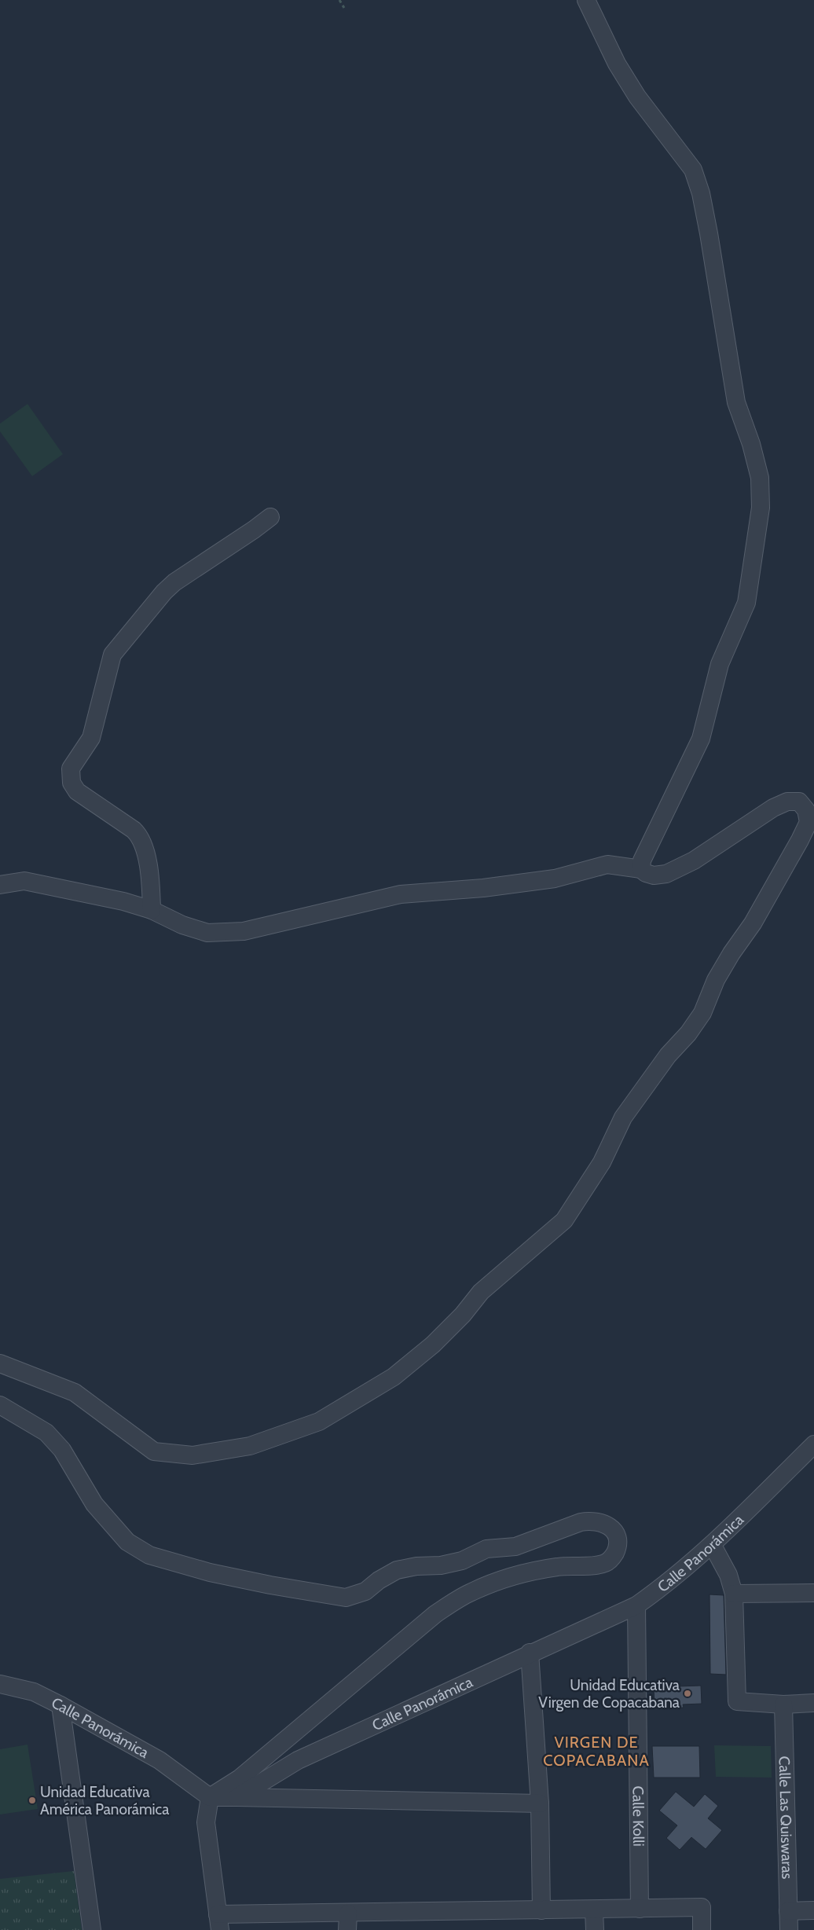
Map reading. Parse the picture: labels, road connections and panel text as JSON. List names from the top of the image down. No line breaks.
{"streets":{"street":["Calle Panorámica","Calle Kolli","Calle Las Quiswaras"]},"crossings":[["Calle Panorámica","Calle Kolli"]],"districts":["VIRGEN DE COPACABANA"],"places":["Unidad Educativa Virgen de Copacabana","Unidad Educativa América Panorámica"]}
